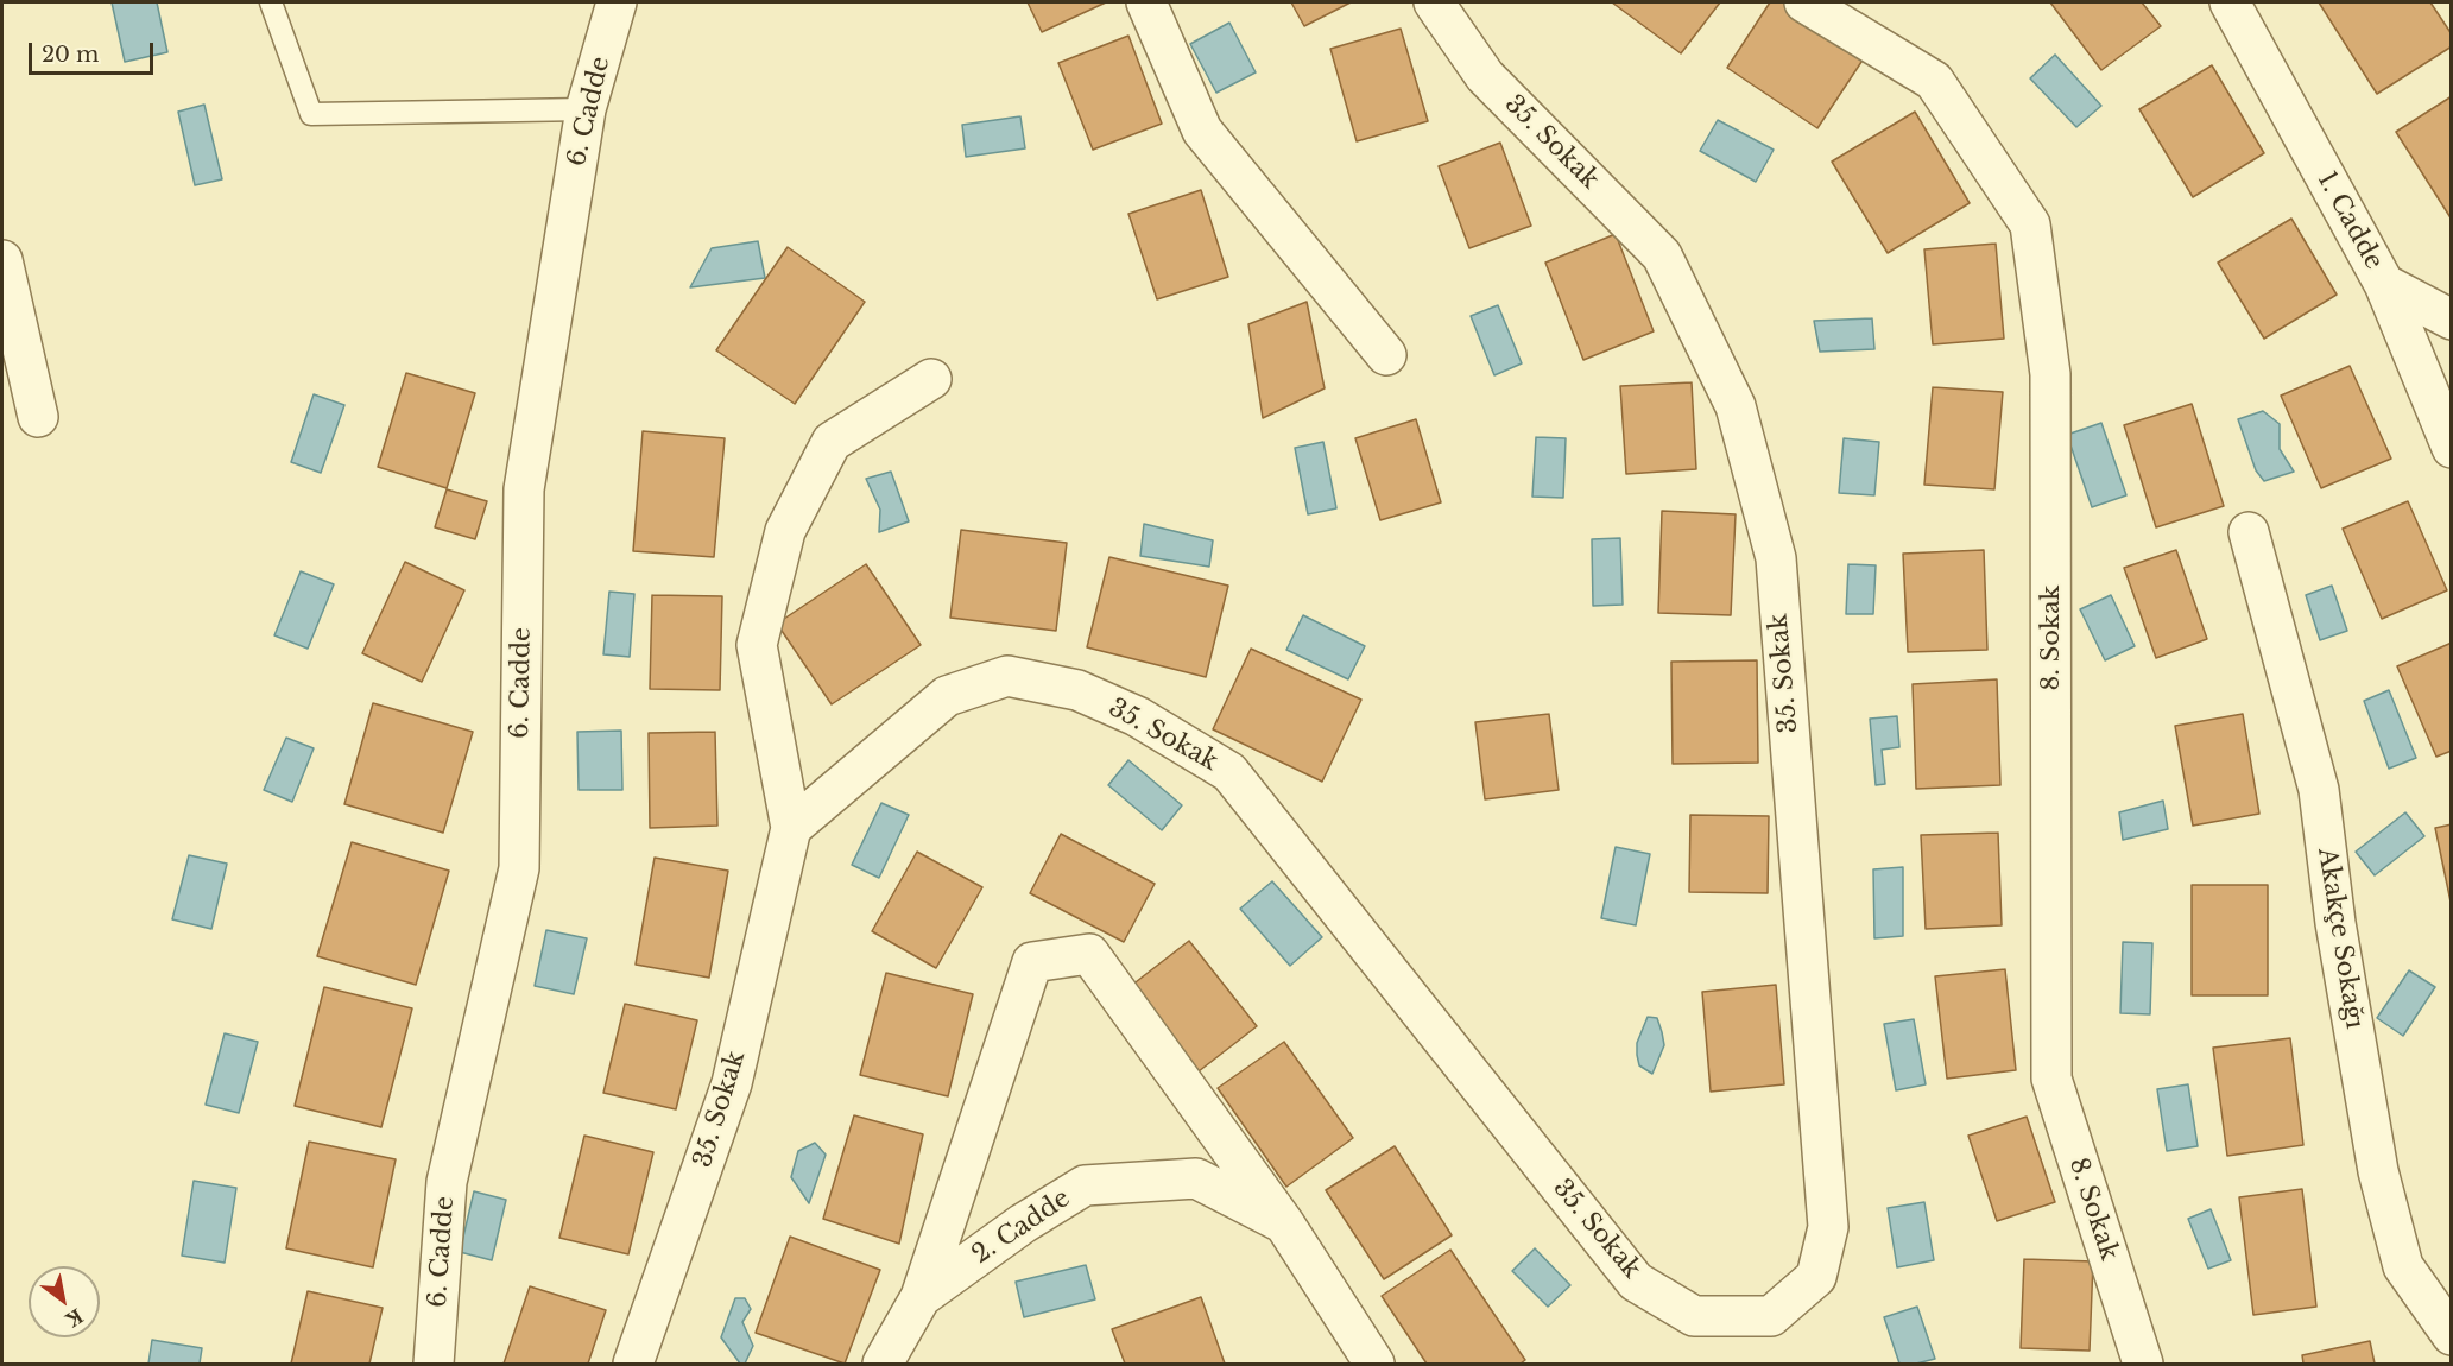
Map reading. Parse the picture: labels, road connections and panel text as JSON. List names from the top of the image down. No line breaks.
{"streets":{"street":["6. Cadde","35. Sokak","1. Cadde","8. Sokak","Akakçe Sokağı","2. Cadde"]},"scale_bar":"20 m","north":"bottom right"}
